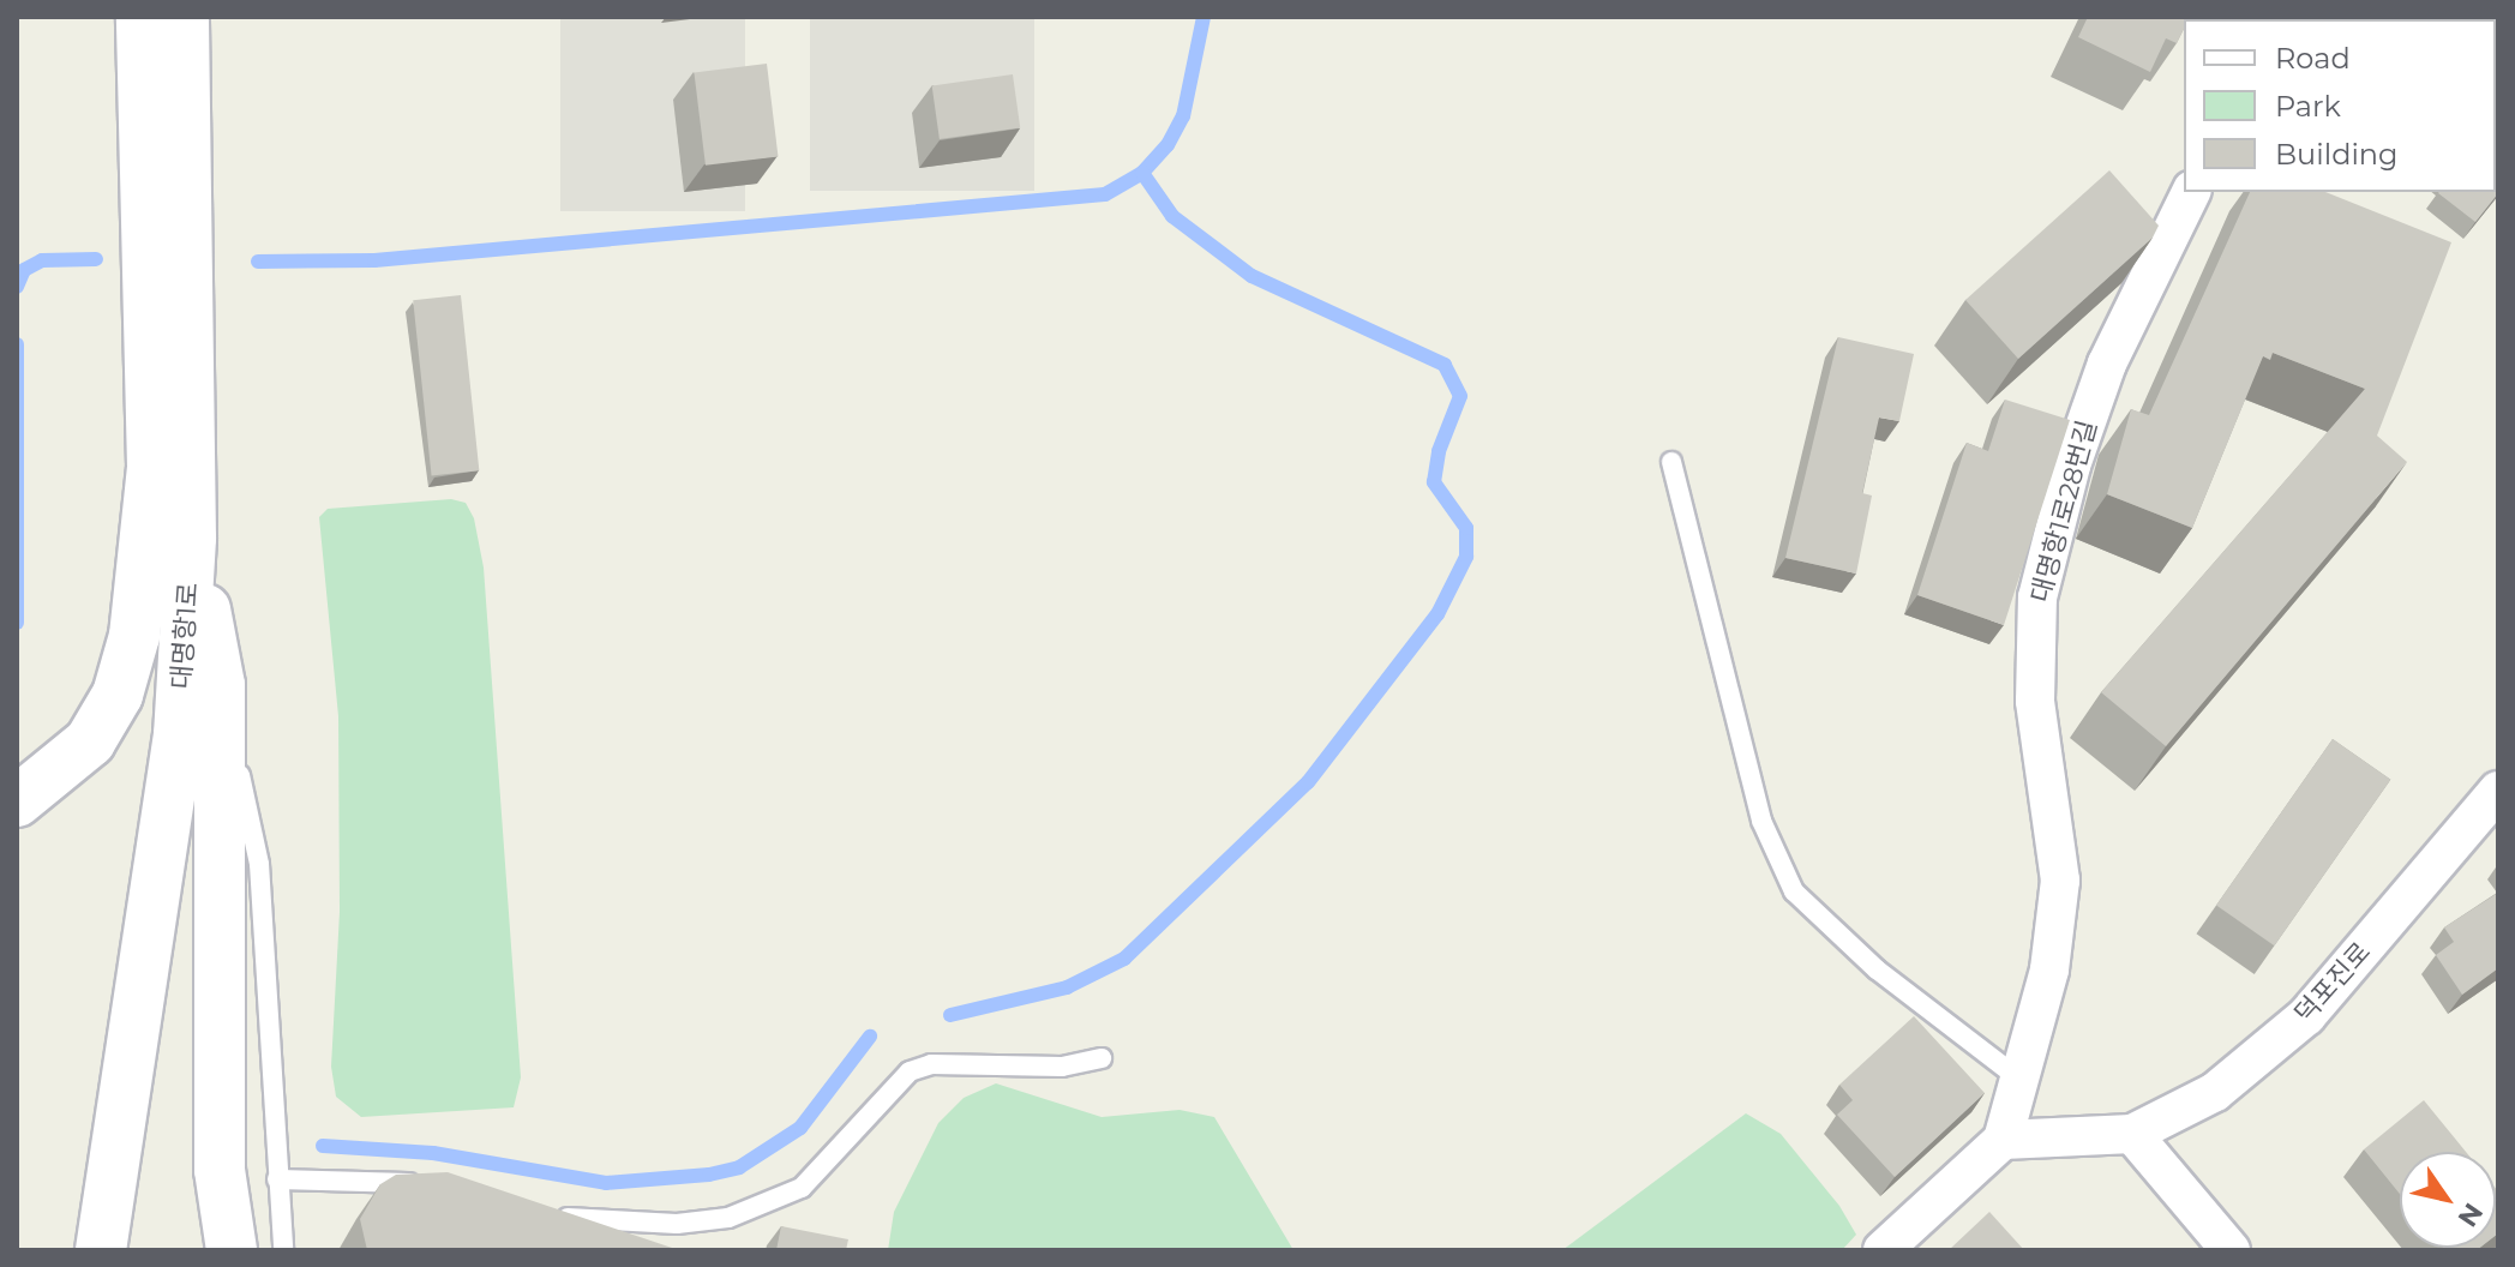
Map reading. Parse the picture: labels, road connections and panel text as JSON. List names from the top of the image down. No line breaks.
{"streets":{"street":["대명항1로28번길","대명항1로","덕포진로"]},"crossings":[["대명항1로28번길","덕포진로"]],"legend":["Road","Park","Building"],"north":"bottom right"}
